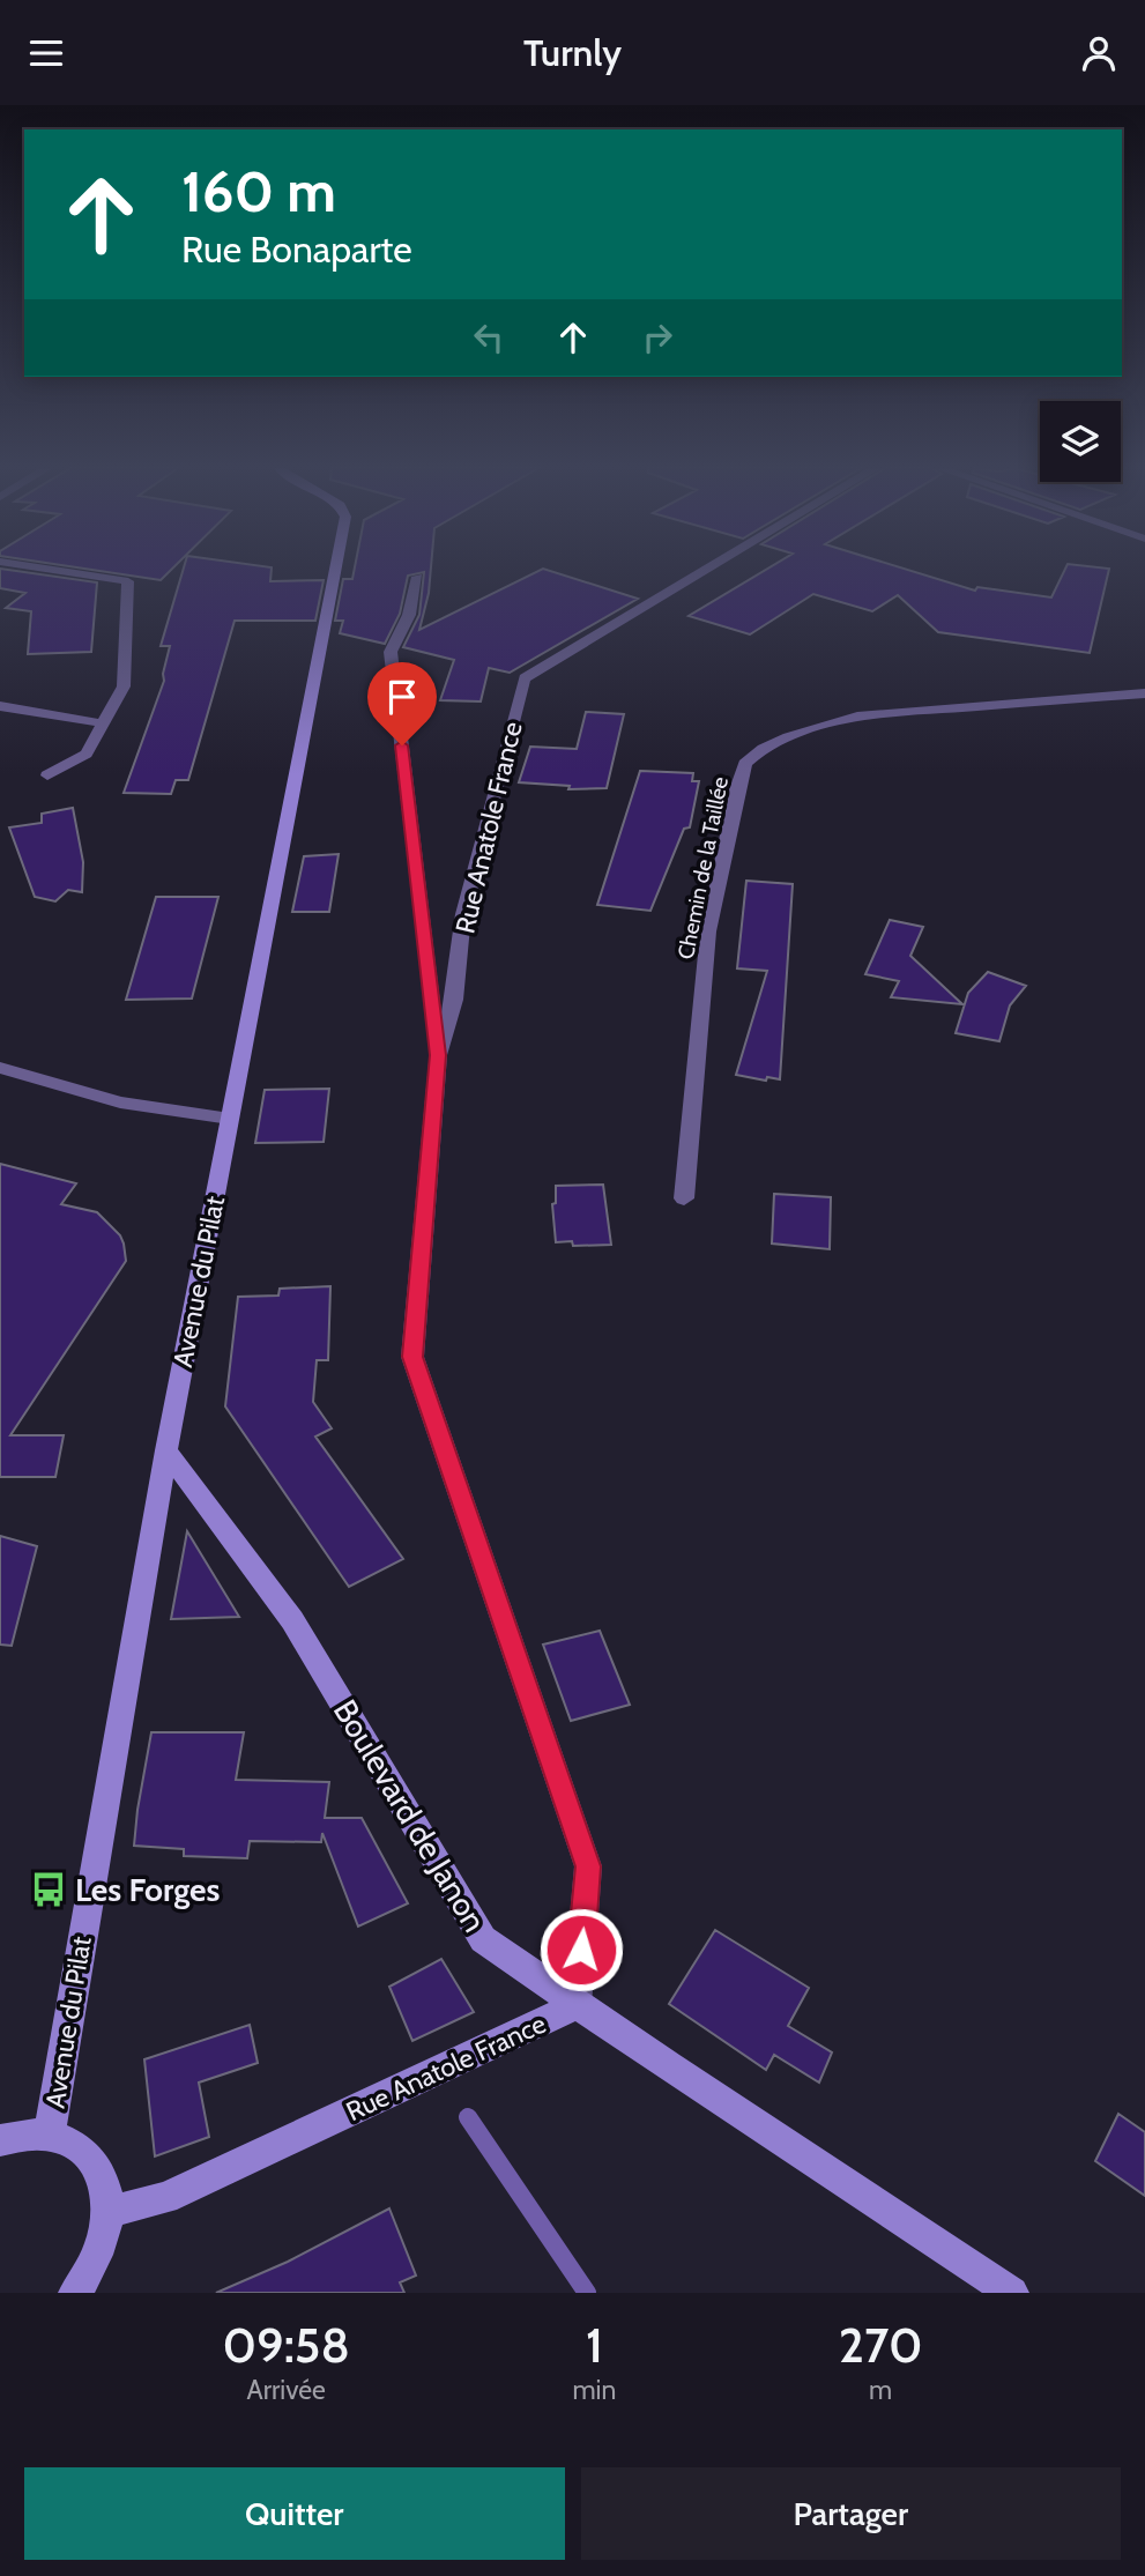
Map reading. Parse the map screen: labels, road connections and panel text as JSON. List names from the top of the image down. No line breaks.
{"streets":{"main road":["Rue Anatole France","Avenue du Pilat","Boulevard de Janon"],"street":["Chemin de la Taillée"]},"crossings":[["Rue Anatole France","Avenue du Pilat"],["Rue Anatole France","Boulevard de Janon"],["Avenue du Pilat","Boulevard de Janon"]],"places":{"bus stop":["Les Forges"]},"page":{"header":"Turnly","turn":["160 m","Rue Bonaparte"],"eta":["09:58","Arrivée","1","min","270","m"],"buttons":["Quitter","Partager"]}}
